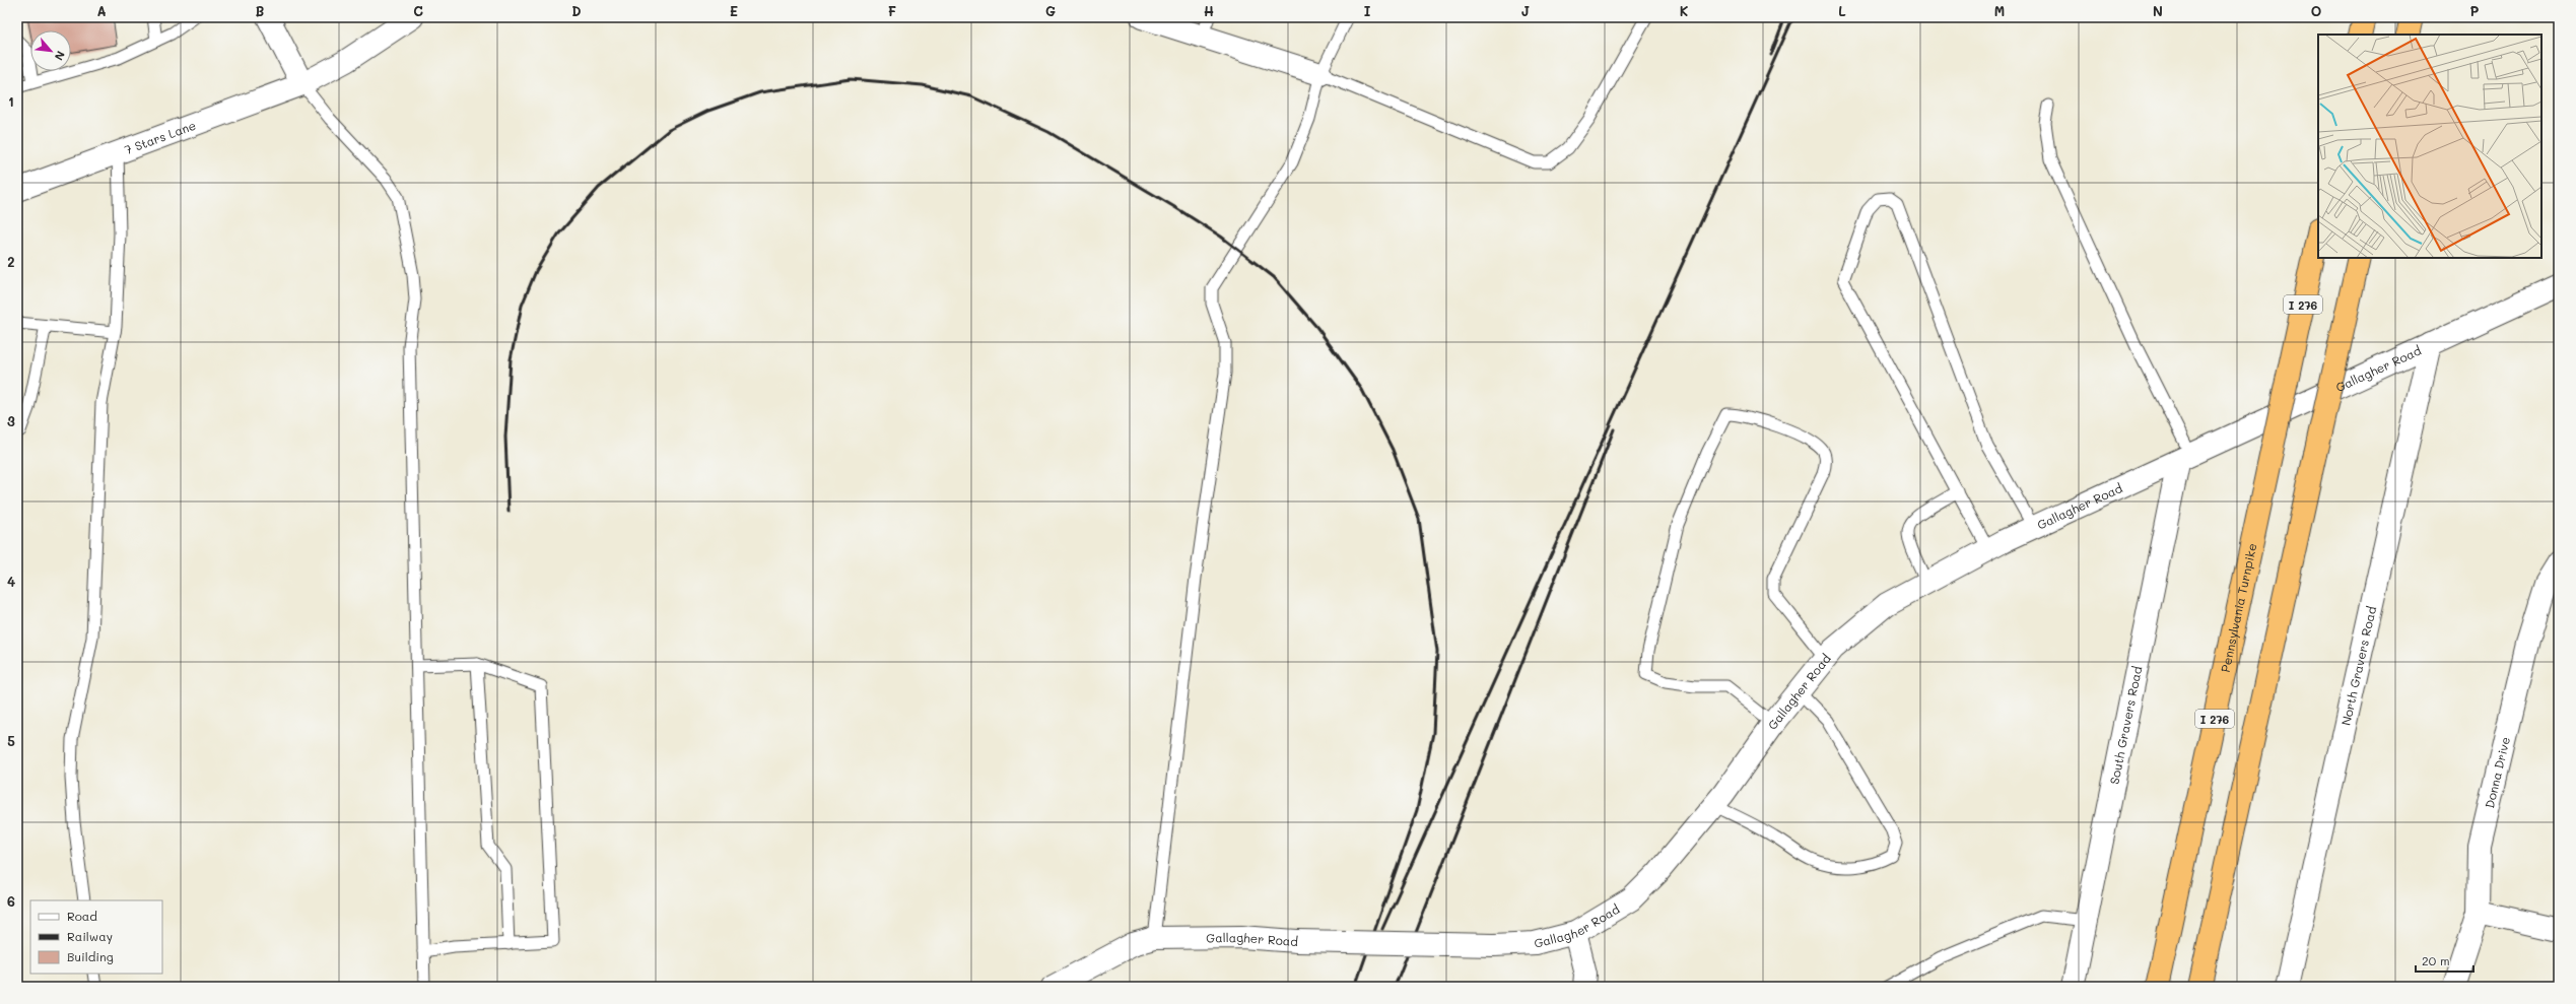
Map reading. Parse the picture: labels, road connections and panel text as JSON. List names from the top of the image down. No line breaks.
{"streets":{"highway":["I 276","Pennsylvania Turnpike"],"street":["7 Stars Lane","Gallagher Road","North Gravers Road","South Gravers Road","Donna Drive"]},"crossings":[["Gallagher Road","North Gravers Road"],["Gallagher Road","South Gravers Road"]],"legend":["Road","Railway","Building"],"scale_bar":"20 m","north":"bottom right","grid":{"columns":["A","B","C","D","E","F","G","H","I","J","K","L","M","N","O","P"],"rows":["1","2","3","4","5","6"]}}
